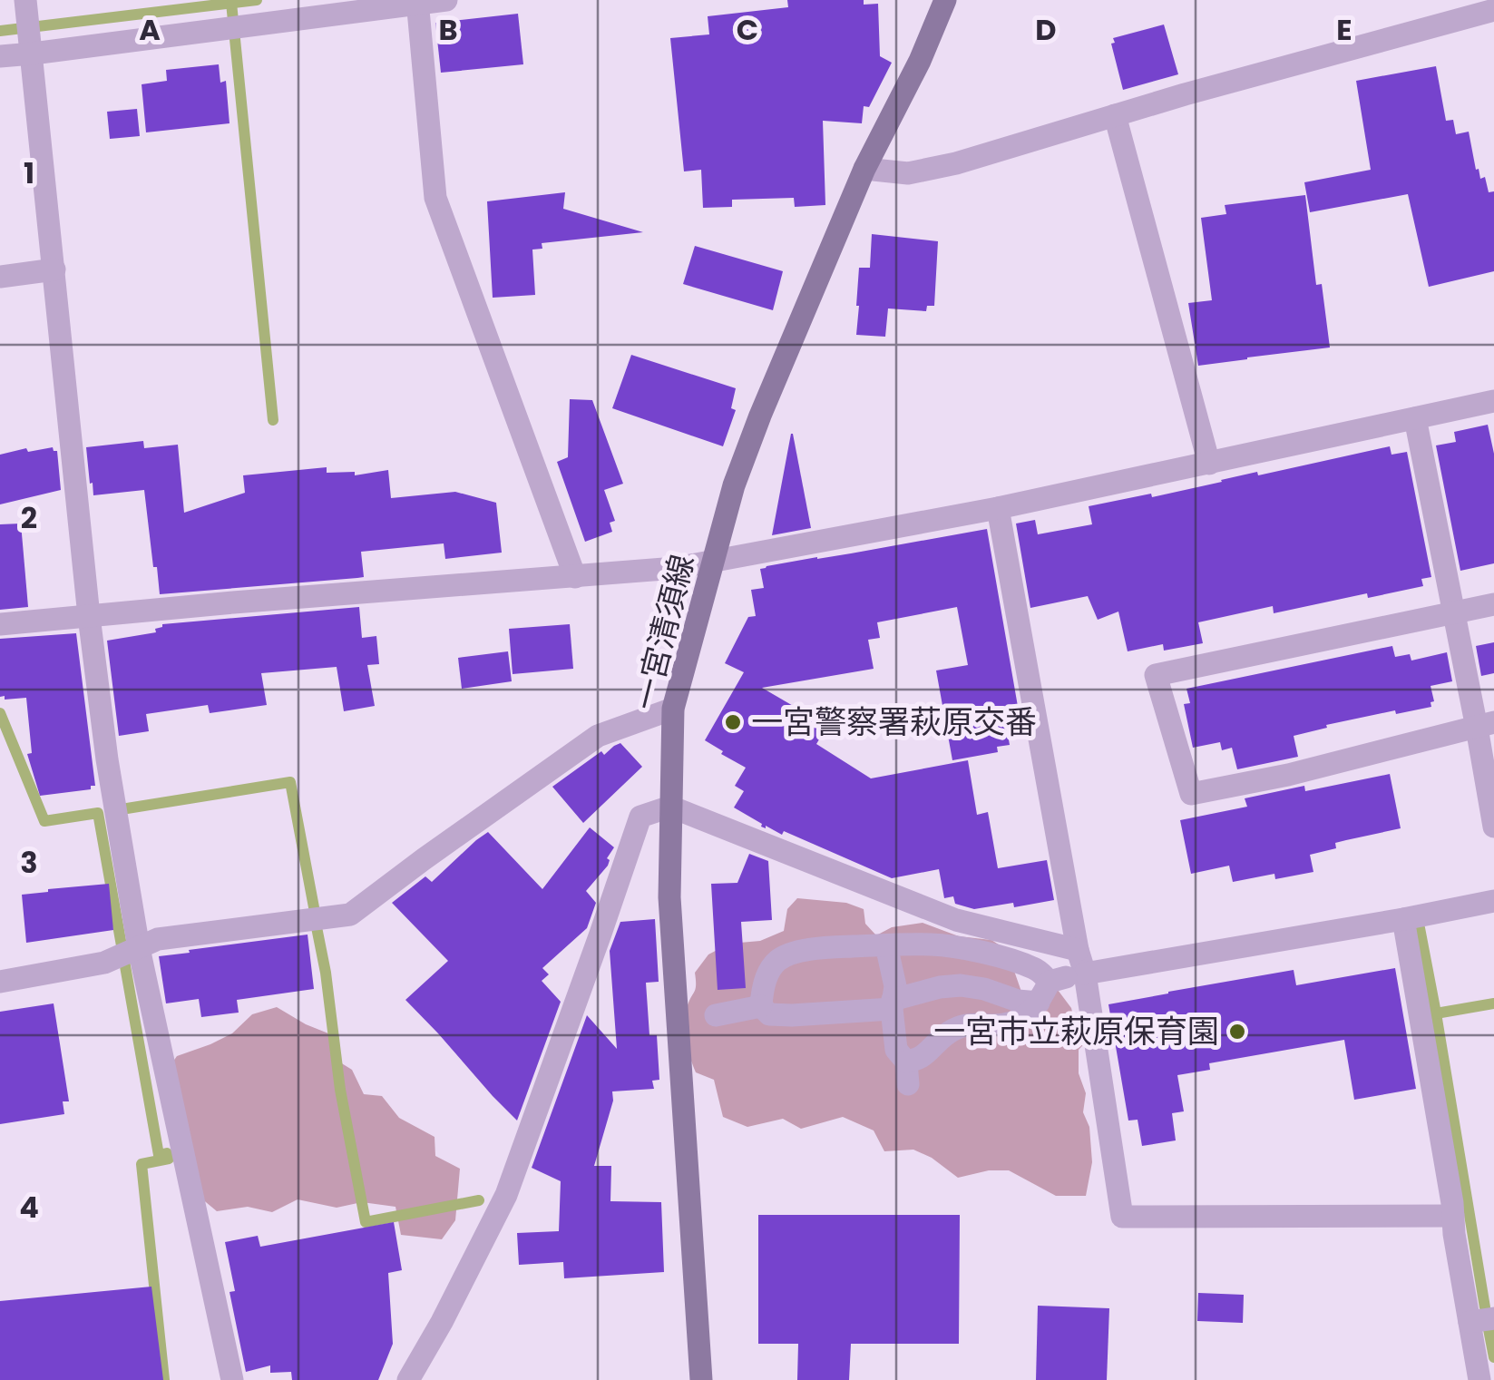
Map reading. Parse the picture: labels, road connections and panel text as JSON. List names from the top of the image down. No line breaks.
{"streets":{"main road":["一宮清須線"]},"places":["一宮警察署萩原交番","一宮市立萩原保育園"],"grid":{"columns":["A","B","C","D","E"],"rows":["1","2","3","4"]}}
